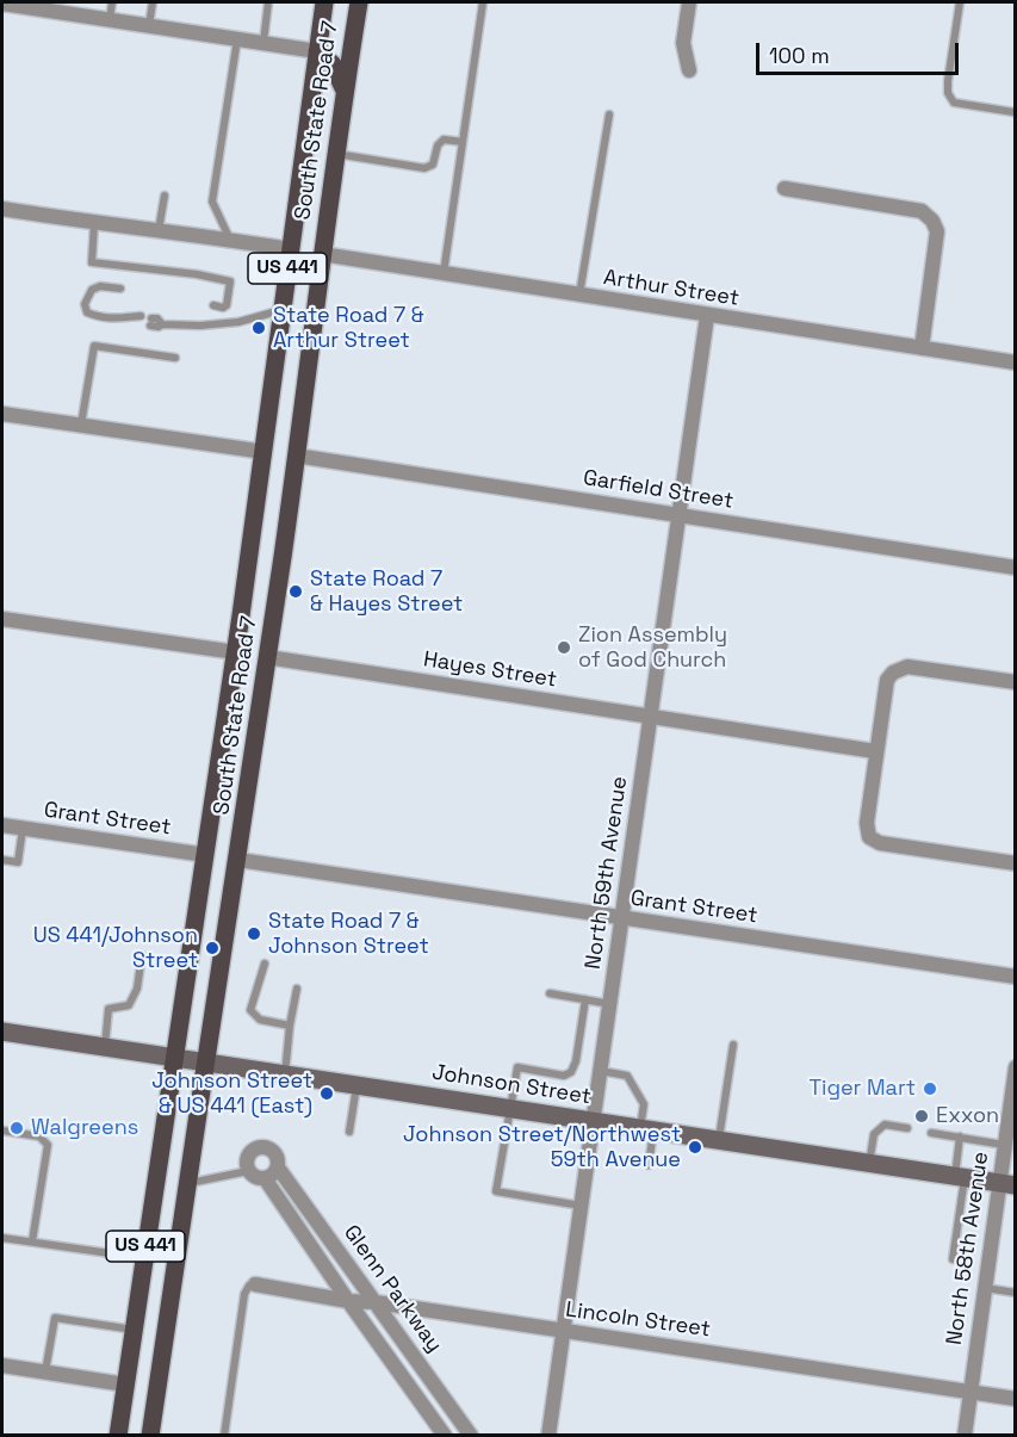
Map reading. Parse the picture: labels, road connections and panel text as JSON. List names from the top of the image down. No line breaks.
{"streets":{"main road":["South State Road 7","US 441"],"street":["Arthur Street","Garfield Street","Hayes Street","Grant Street","North 59th Avenue","Johnson Street","North 58th Avenue","Glenn Parkway","Lincoln Street"]},"crossings":[["South State Road 7","Arthur Street"],["South State Road 7","Garfield Street"],["South State Road 7","Hayes Street"],["South State Road 7","Grant Street"],["South State Road 7","Johnson Street"],["Arthur Street","North 59th Avenue"],["Garfield Street","North 59th Avenue"],["Hayes Street","North 59th Avenue"],["Grant Street","North 59th Avenue"],["North 59th Avenue","Johnson Street"],["North 59th Avenue","Lincoln Street"],["Johnson Street","North 58th Avenue"],["North 58th Avenue","Lincoln Street"],["Glenn Parkway","Lincoln Street"]],"places":["State Road 7 & Arthur Street","State Road 7 & Hayes Street","Zion Assembly of God Church","State Road 7 & Johnson Street","US 441/Johnson Street","Tiger Mart","Johnson Street & US 441 (East)","Exxon","Walgreens","Johnson Street/Northwest 59th Avenue"],"scale_bar":"100 m"}
